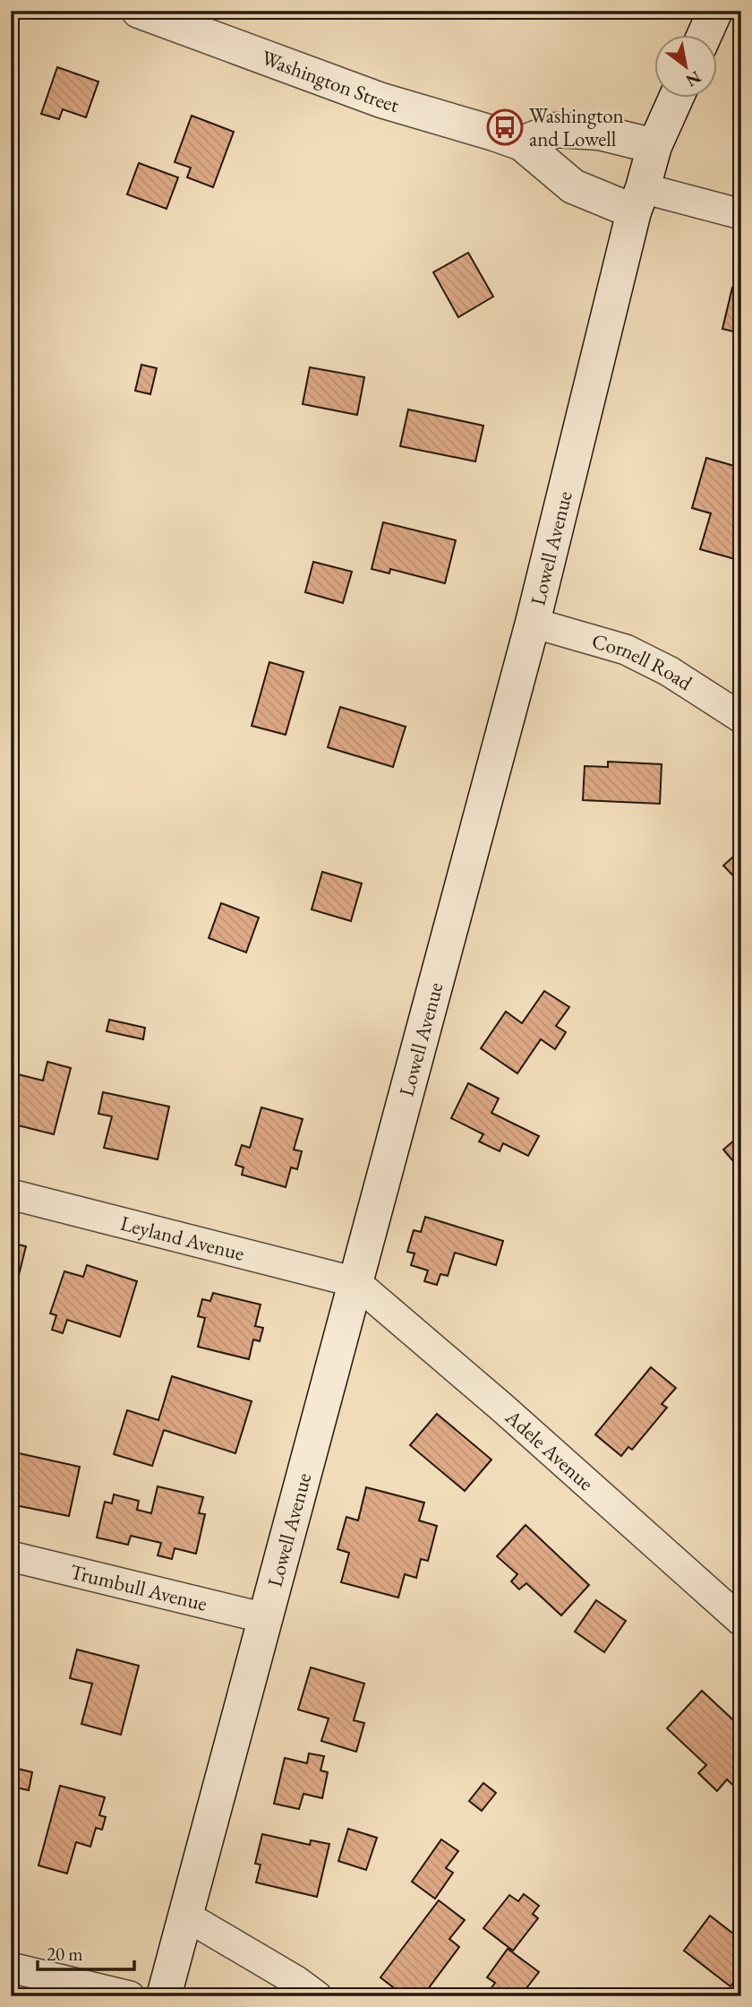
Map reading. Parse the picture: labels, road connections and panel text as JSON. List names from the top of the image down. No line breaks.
{"streets":{"main road":["Washington Street","Lowell Avenue"],"street":["Cornell Road","Leyland Avenue","Adele Avenue","Trumbull Avenue"]},"crossings":[["Washington Street","Lowell Avenue"],["Lowell Avenue","Cornell Road"],["Lowell Avenue","Leyland Avenue"],["Lowell Avenue","Adele Avenue"],["Lowell Avenue","Trumbull Avenue"],["Leyland Avenue","Adele Avenue"]],"places":{"bus stop":["Washington and Lowell"]},"scale_bar":"20 m","north":"bottom right"}
